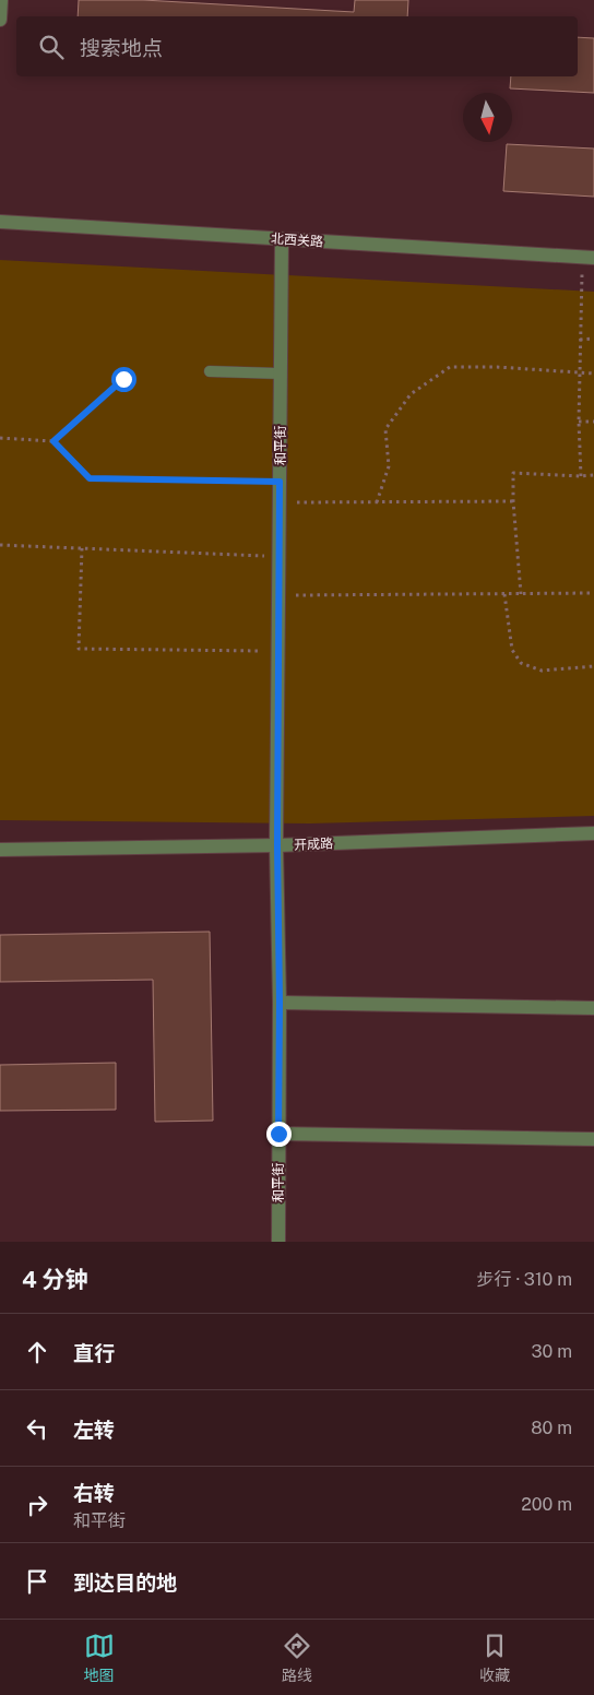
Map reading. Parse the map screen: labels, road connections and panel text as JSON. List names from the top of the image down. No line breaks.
{"streets":{"street":["北西关路","和平街","开成路"]},"crossings":[["北西关路","和平街"],["和平街","开成路"]],"north":"bottom","page":{"search":"搜索地点","heading":["4 分钟","步行 · 310 m"],"list":[["直行","30 m"],["左转","80 m"],["右转","和平街","200 m"],"到达目的地"],"nav":["地图","路线","收藏"]}}
